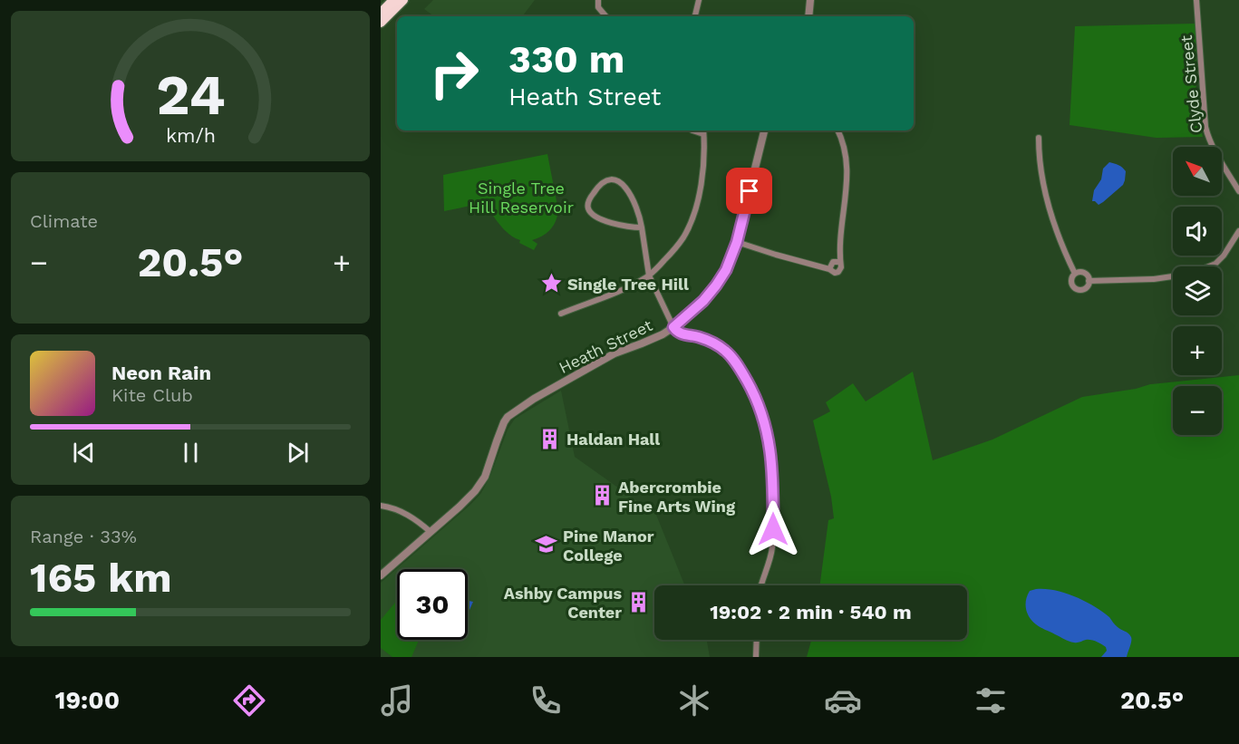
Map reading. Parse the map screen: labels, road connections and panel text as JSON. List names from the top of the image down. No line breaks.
{"streets":{"street":["Clyde Street","Heath Street"]},"parks":["Single Tree Hill Reservoir"],"places":{"place":["Single Tree Hill"],"building":["Haldan Hall","Abercrombie Fine Arts Wing","Ashby Campus Center"],"school or university":["Pine Manor College"]},"north":"top left","page":{"turn":["330 m","Heath Street"],"map_buttons":["+","−"],"tile":["Climate",["Range · 33%","165 km"]],"heat":["−","20.5°","+"],"song":["Neon Rain","Kite Club"],"limit":"30","trip":"19:02 · 2 min · 540 m","tabs":["19:00","20.5°"],"gauge":["24","km/h"]}}
